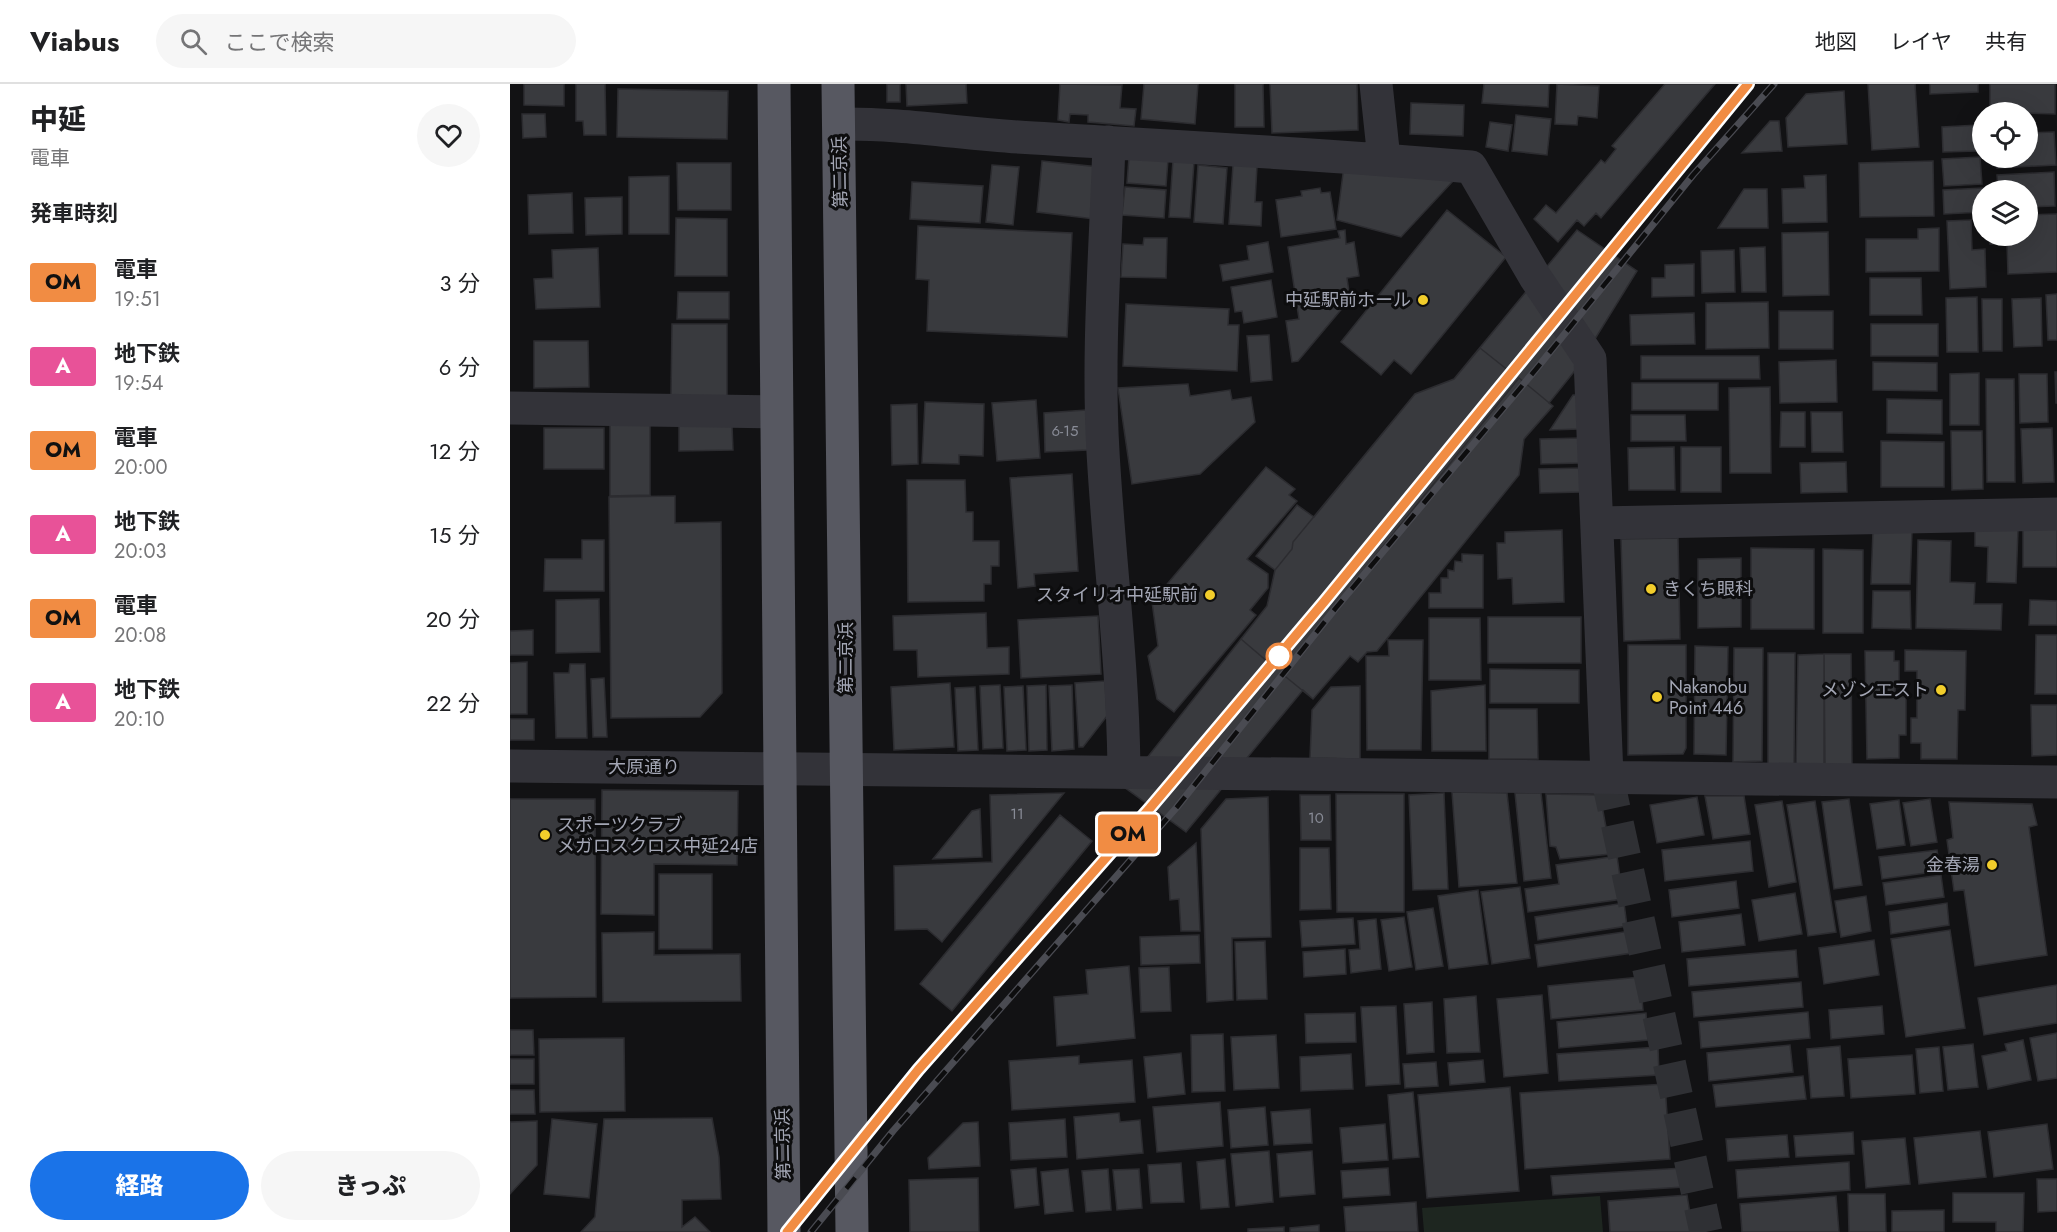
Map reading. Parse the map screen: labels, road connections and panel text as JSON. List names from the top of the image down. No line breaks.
{"streets":{"highway":["第二京浜"],"street":["大原通り"]},"crossings":[["第二京浜","大原通り"]],"places":["中延駅前ホール","きくち眼科","スタイリオ中延駅前","メゾンエスト","Nakanobu Point 446","スポーツクラブ メガロスクロス中延２４店","金春湯"],"house_numbers":["6-15","11","10"],"page":{"header":"Viabus","search":"ここで検索","nav":["地図","レイヤ","共有"],"heading":[["中延","電車"],"発車時刻"],"on_map":"OM","list":[{"mark":"OM","name":"電車","note":"19:51","value":"3 分"},{"mark":"A","name":"地下鉄","note":"19:54","value":"6 分"},{"mark":"OM","name":"電車","note":"20:00","value":"12 分"},{"mark":"A","name":"地下鉄","note":"20:03","value":"15 分"},{"mark":"OM","name":"電車","note":"20:08","value":"20 分"},{"mark":"A","name":"地下鉄","note":"20:10","value":"22 分"}],"buttons":["経路","きっぷ"]}}
